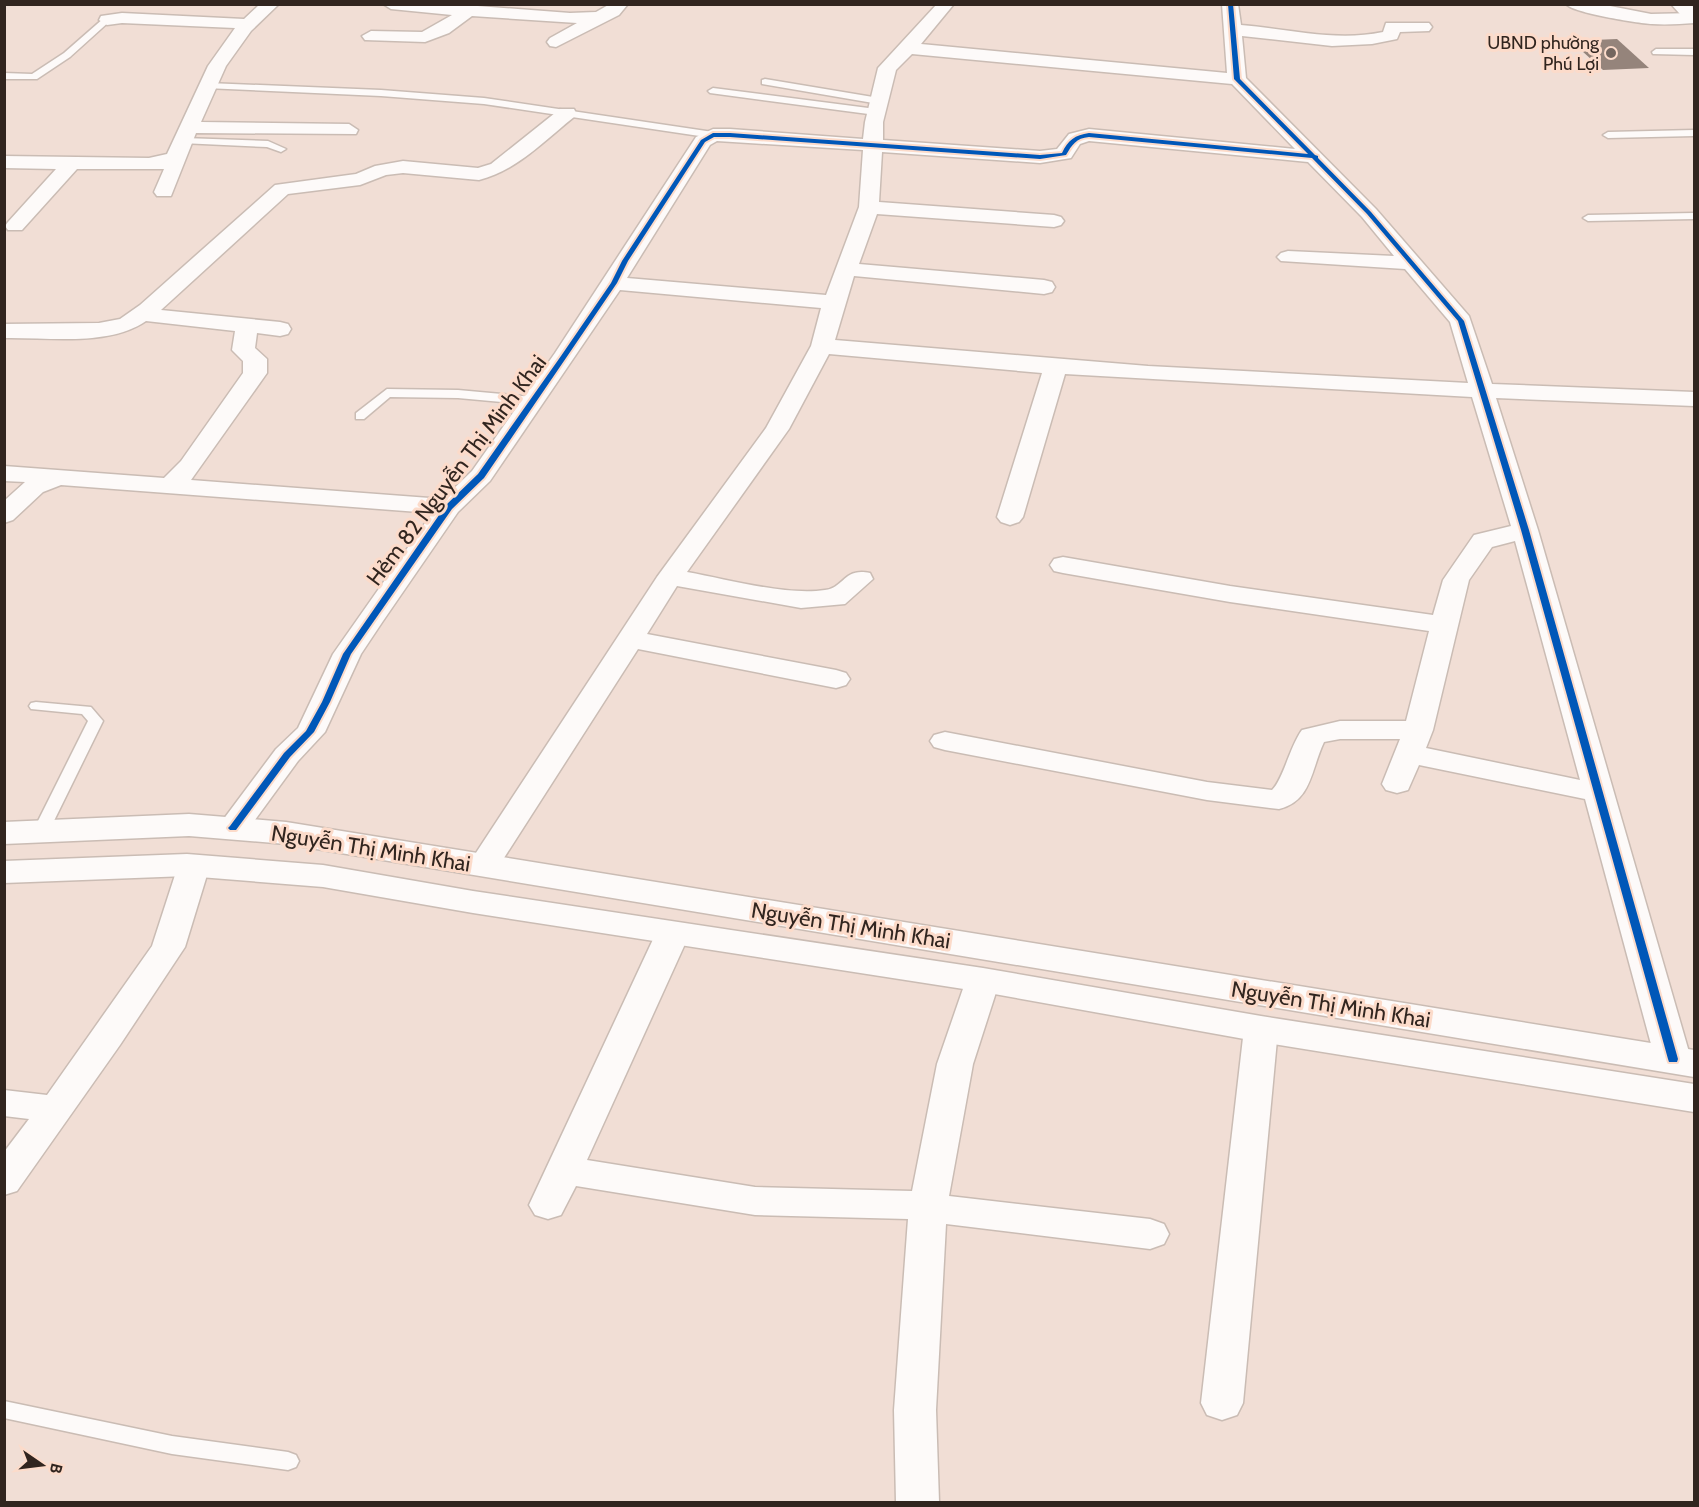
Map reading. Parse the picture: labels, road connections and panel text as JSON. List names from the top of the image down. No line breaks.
{"streets":{"main road":["Nguyễn Thị Minh Khai"],"street":["Hẻm 82 Nguyễn Thị Minh Khai"]},"crossings":[["Hẻm 82 Nguyễn Thị Minh Khai","Nguyễn Thị Minh Khai"]],"places":["UBND phường Phú Lợi"],"north":"right"}
